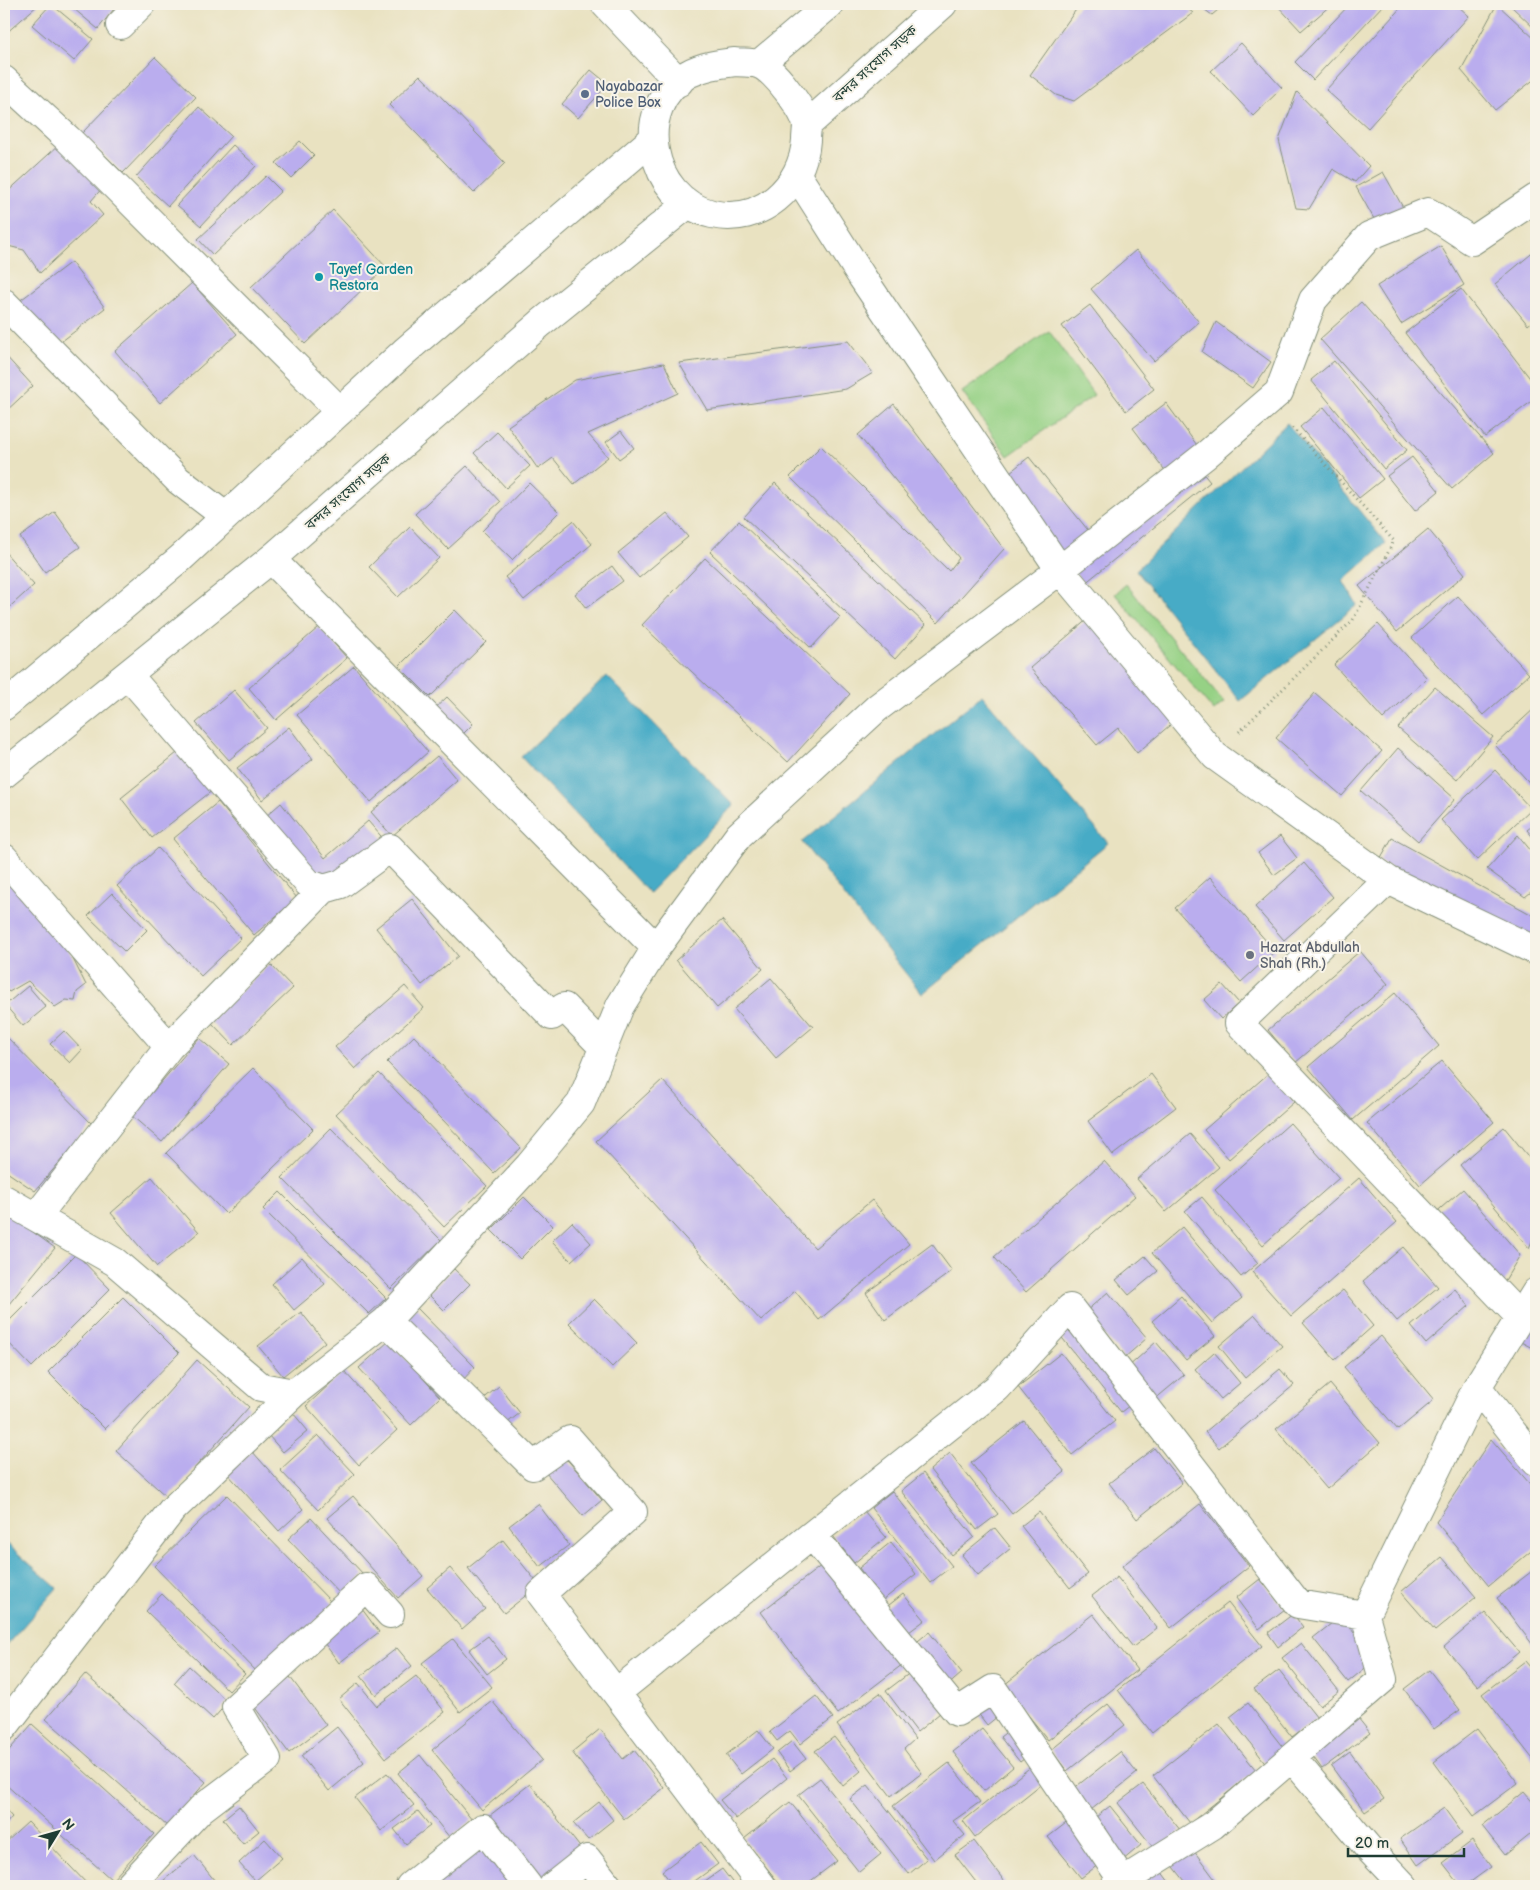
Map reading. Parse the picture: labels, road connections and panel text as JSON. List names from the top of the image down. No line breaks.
{"streets":{"main road":["বন্দর সংযোগ সড়ক"]},"places":["Nayabazar Police Box","Tayef Garden Restora","Hazrat Abdullah Shah (Rh.)"],"scale_bar":"20 m","north":"top right"}
